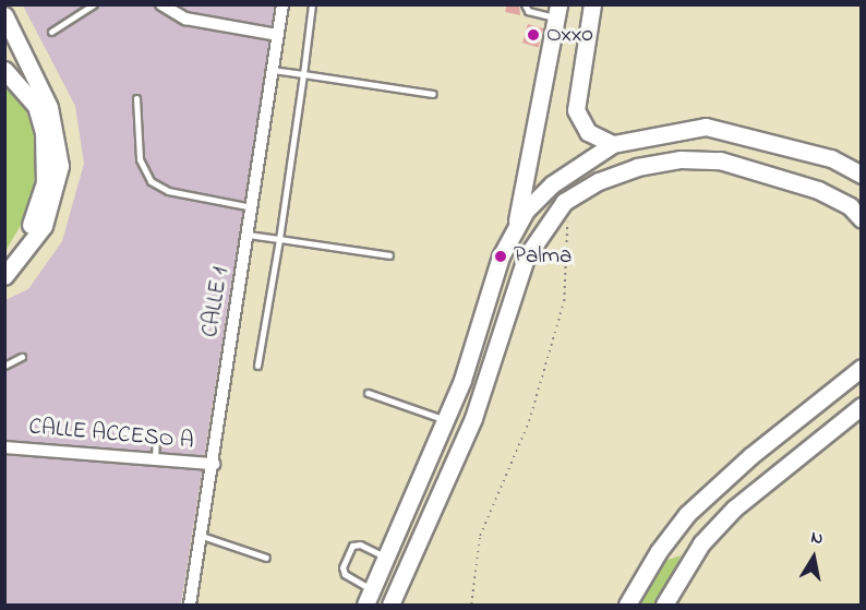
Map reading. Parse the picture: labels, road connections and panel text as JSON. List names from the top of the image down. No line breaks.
{"streets":{"street":["CALLE 1","CALLE ACCESO A"]},"crossings":[["CALLE 1","CALLE ACCESO A"]],"places":["Oxxo","Palma"],"north":"top"}
